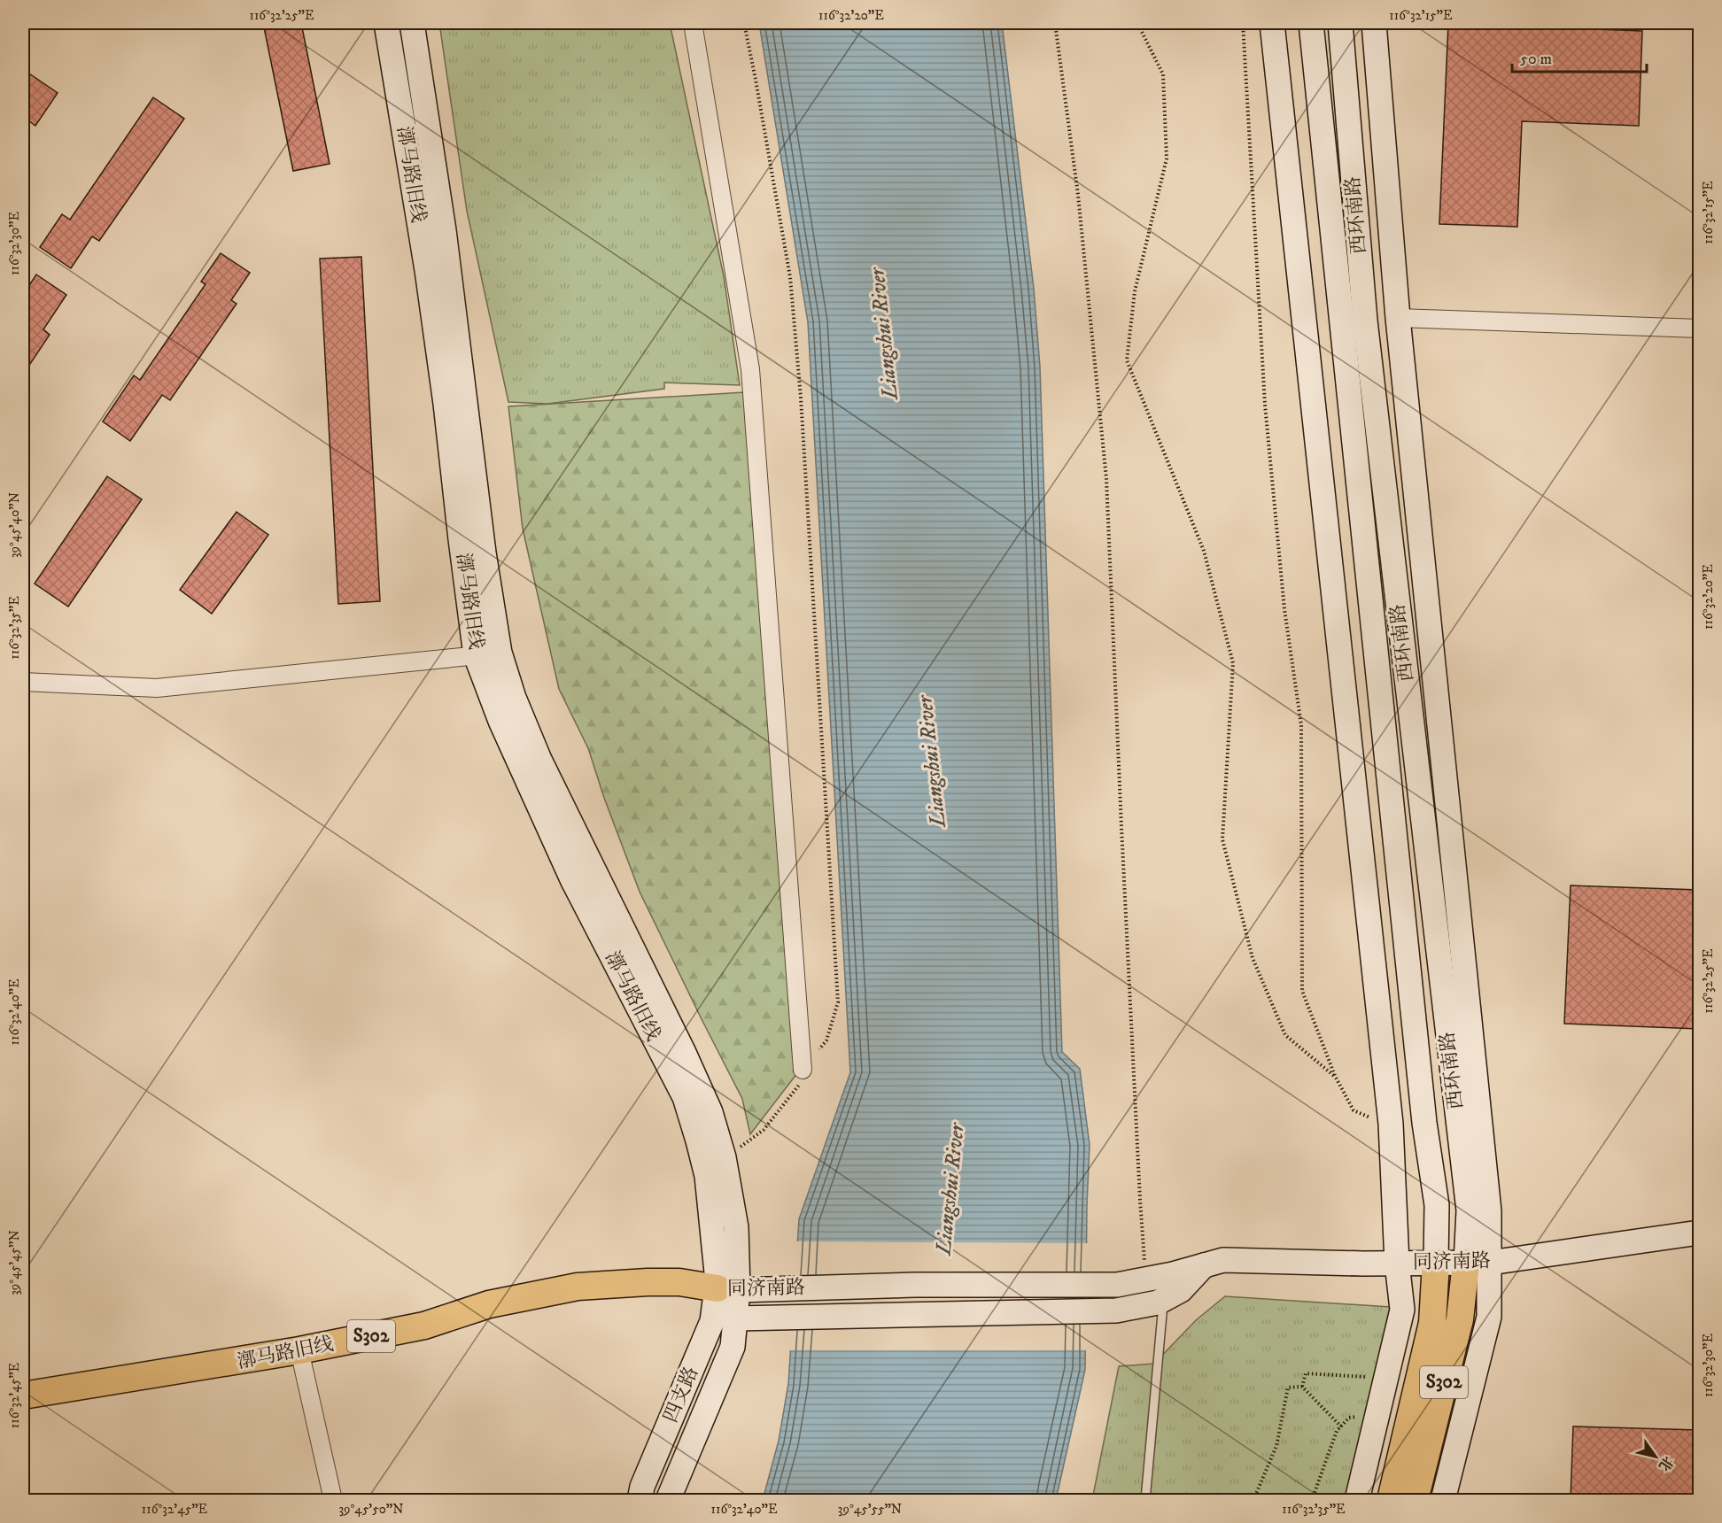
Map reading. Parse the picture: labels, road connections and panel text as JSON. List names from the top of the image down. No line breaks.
{"streets":{"main road":["漷马路旧线","西环南路","同济南路","S302","四支路"]},"crossings":[["漷马路旧线","同济南路"],["漷马路旧线","四支路"],["西环南路","同济南路"],["西环南路","S302"],["同济南路","S302"],["同济南路","四支路"]],"water":["Liangshui River"],"scale_bar":"50 m","north":"bottom right","coordinates":["116°32'25\"E","116°32'20\"E","116°32'15\"E","116°32'30\"E","39°45'40\"N","116°32'35\"E","116°32'40\"E","39°45'45\"N","116°32'45\"E","39°45'50\"N","39°45'55\"N"]}
